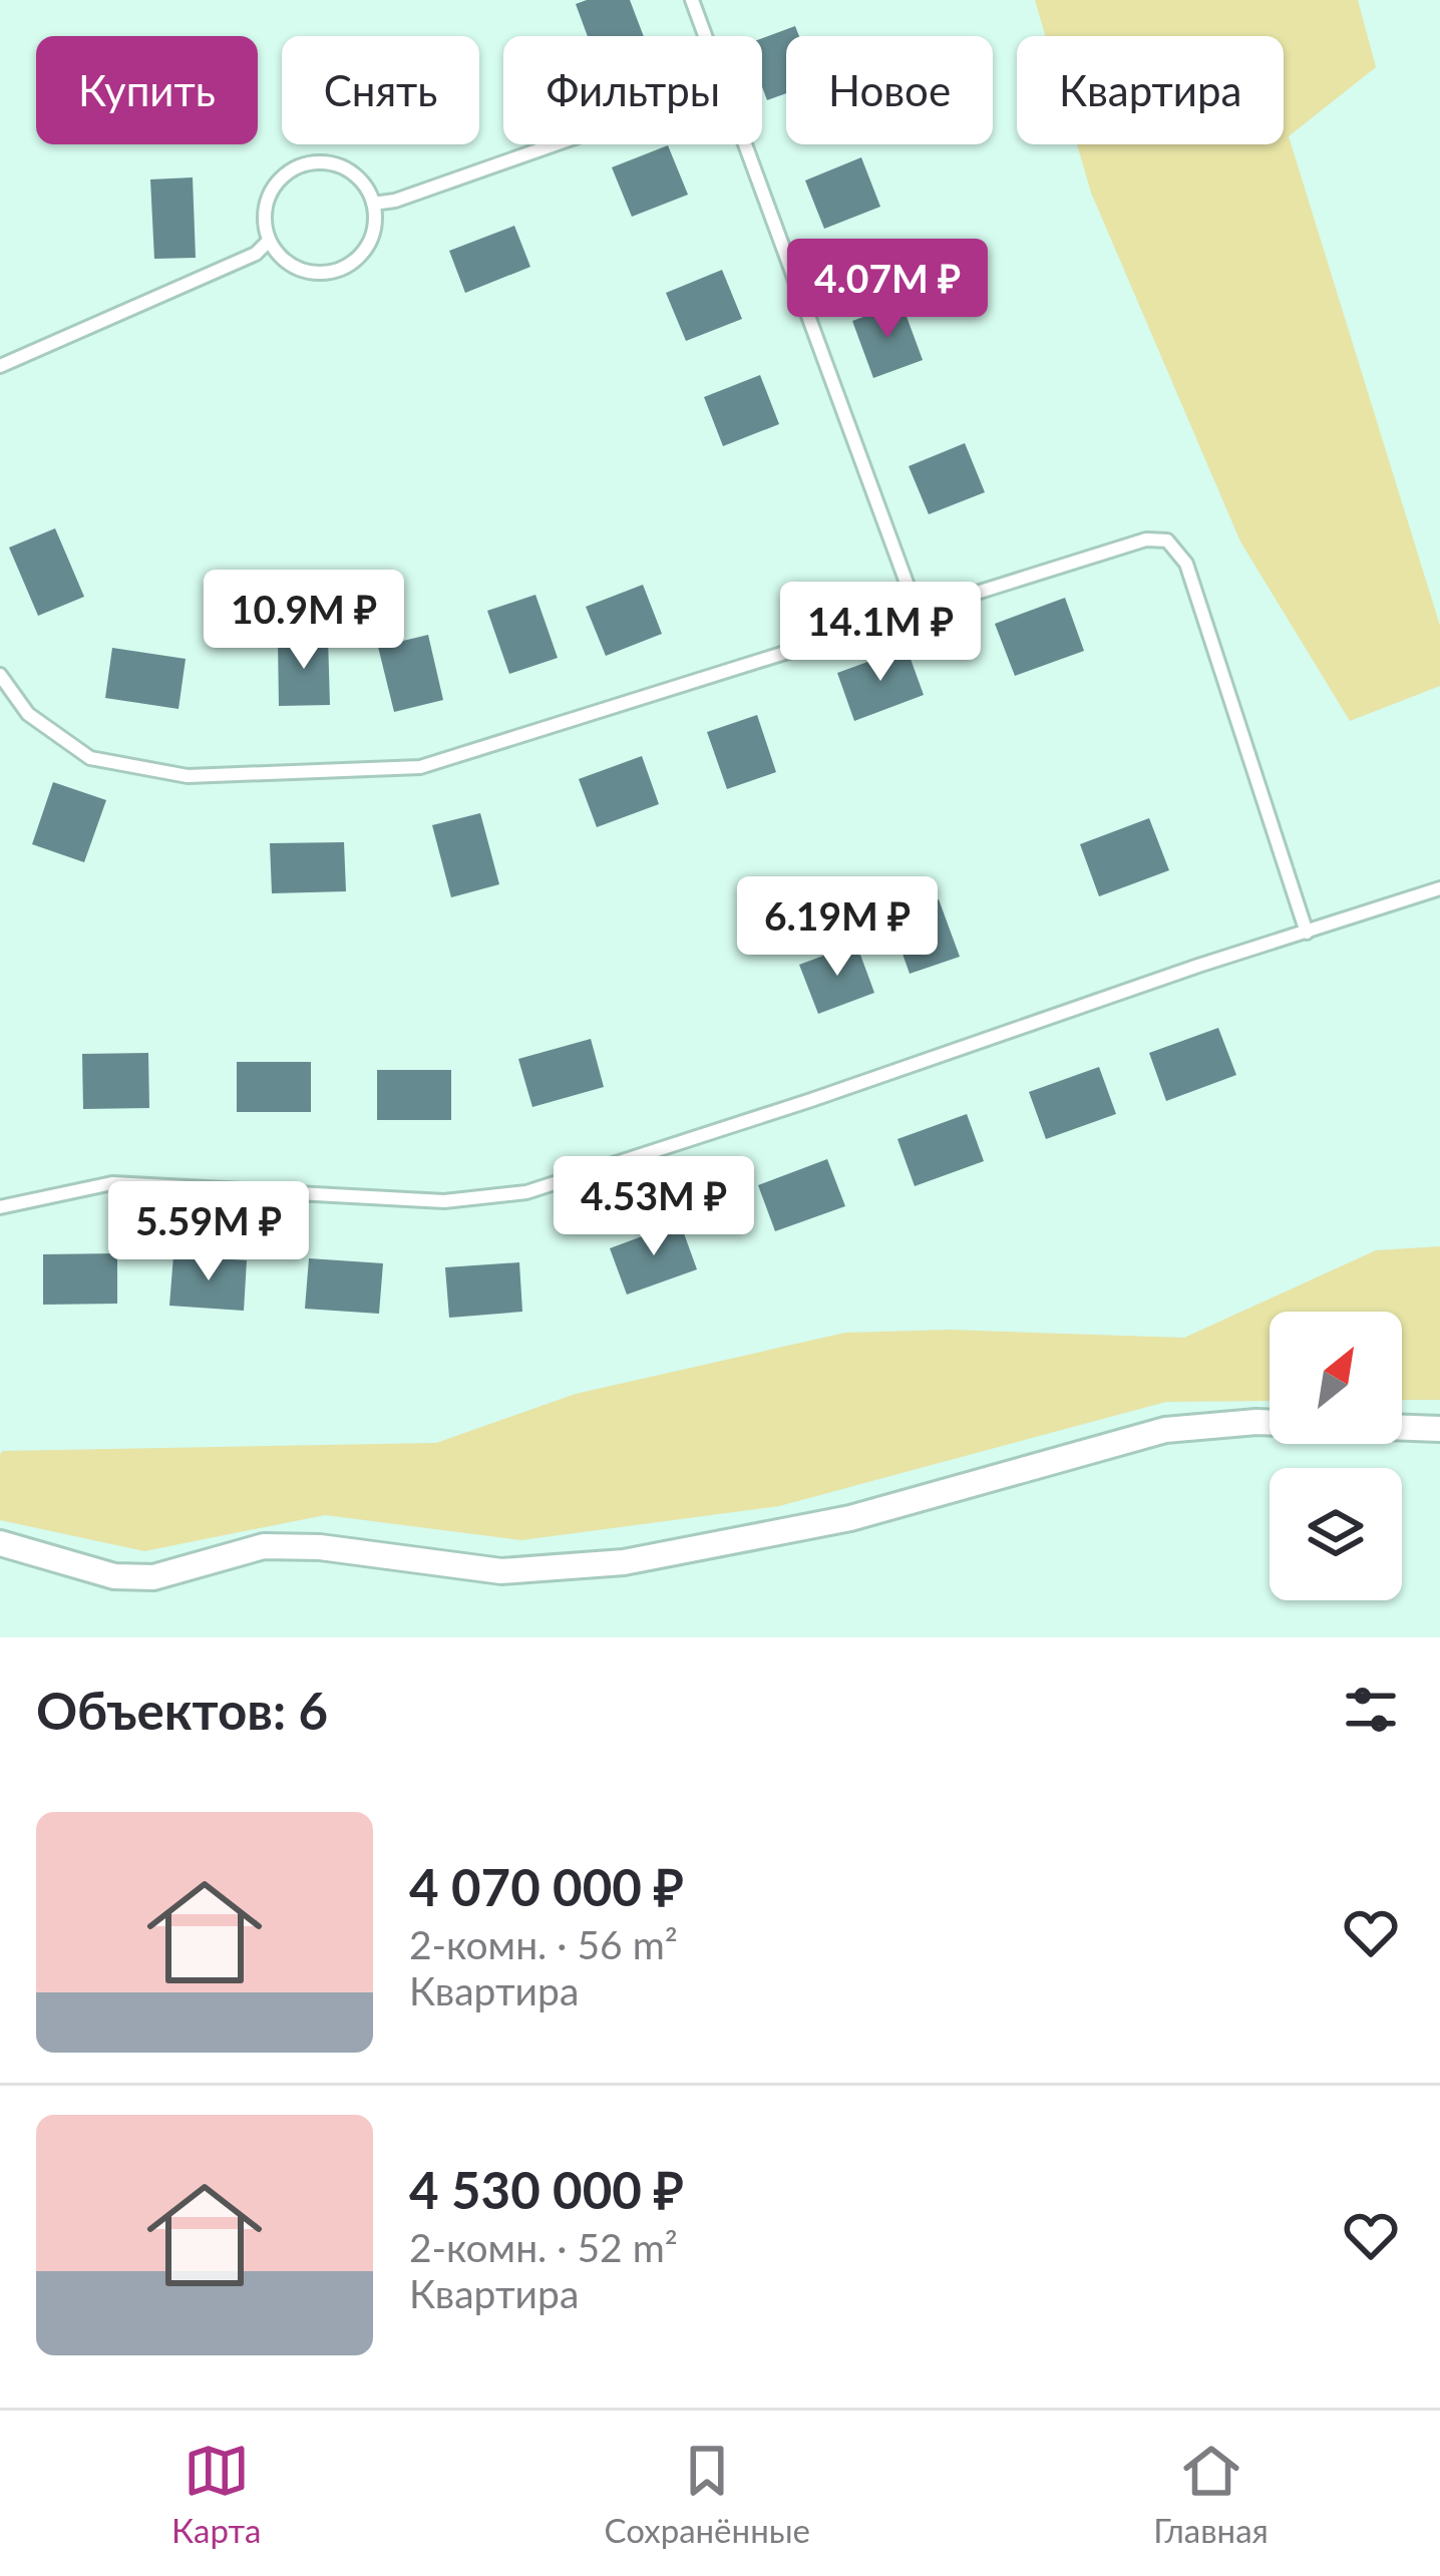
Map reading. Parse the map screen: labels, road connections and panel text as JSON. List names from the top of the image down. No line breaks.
{"north":"top right","page":{"chip":["Купить","Снять","Фильтры","Новое","Квартира"],"price":["4.07M ₽","10.9M ₽","14.1M ₽","6.19M ₽","4.53M ₽","5.59M ₽"],"heading":"Объектов: 6","list":[{"name":"4 070 000 ₽","note":"2-комн. · 56 m² · Квартира"},{"name":"4 530 000 ₽","note":"2-комн. · 52 m² · Квартира"}],"tabs":["Карта","Сохранённые","Главная"]}}
